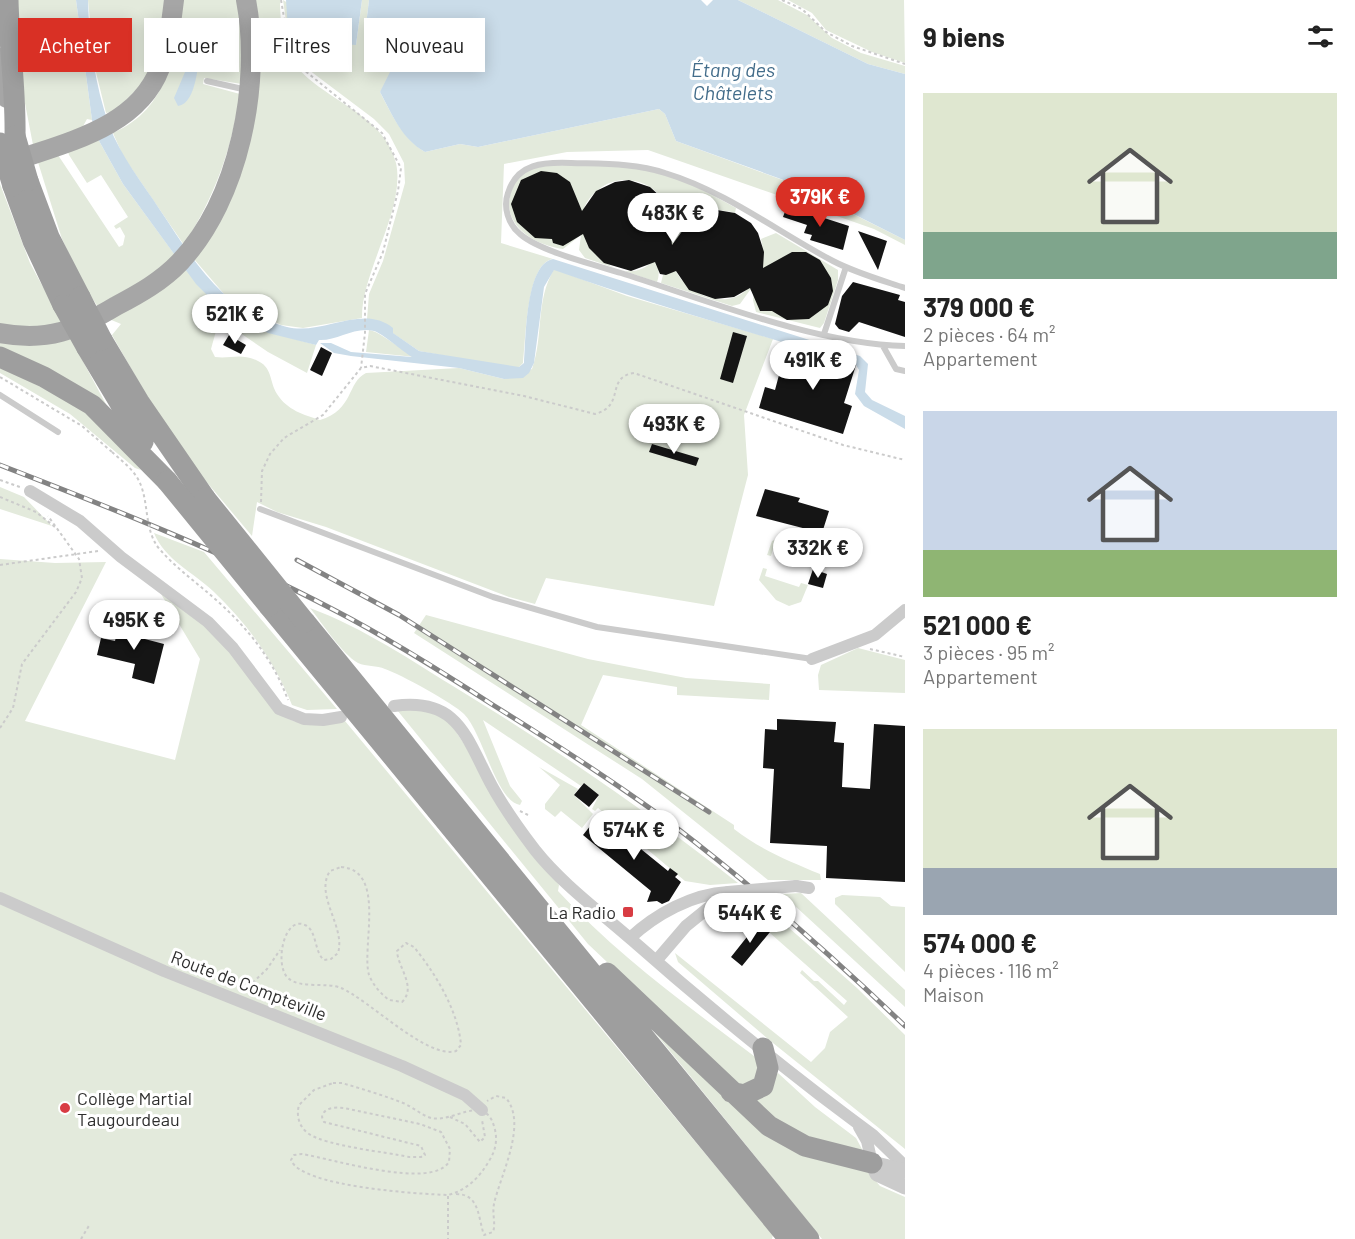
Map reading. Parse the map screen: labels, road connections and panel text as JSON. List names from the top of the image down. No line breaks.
{"streets":{"street":["Route de Compteville"]},"water":["Étang des Châtelets"],"places":{"transit":["La Radio"],"other":["Collège Martial Taugourdeau"]},"page":{"heading":"9 biens","chip":["Acheter","Louer","Filtres","Nouveau"],"list":[{"name":"379 000 €","note":"2 pièces · 64 m² · Appartement"},{"name":"521 000 €","note":"3 pièces · 95 m² · Appartement"},{"name":"574 000 €","note":"4 pièces · 116 m² · Maison"}],"price":["379K €","483K €","521K €","491K €","493K €","332K €","495K €","574K €","544K €"]}}
